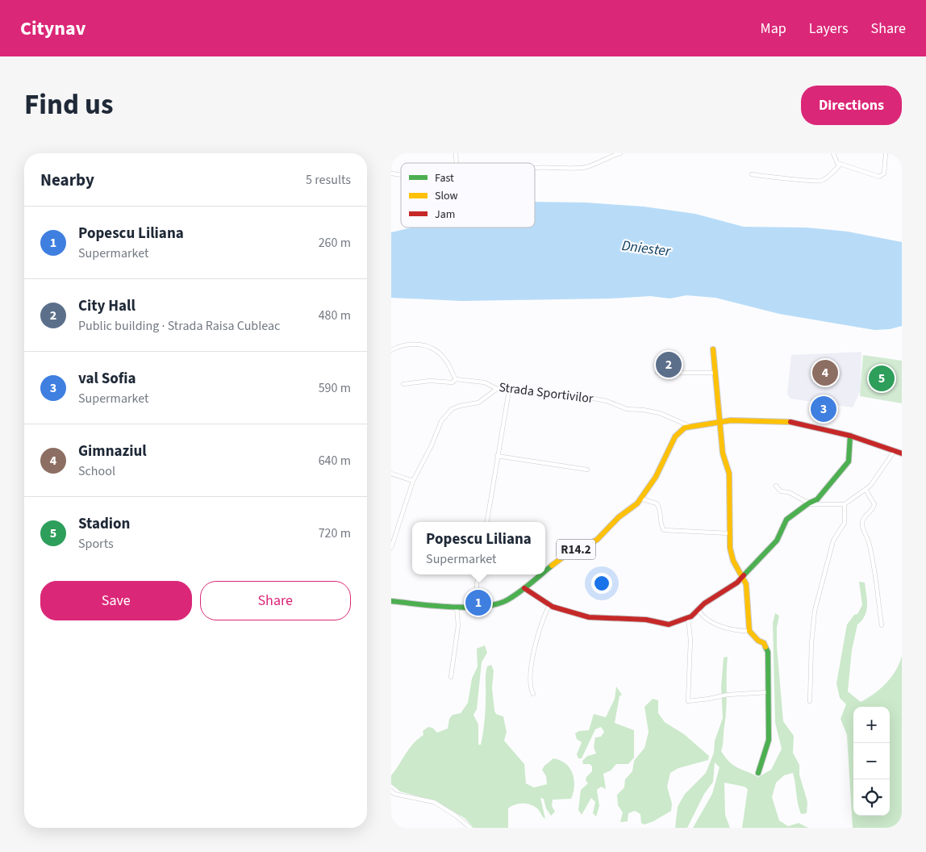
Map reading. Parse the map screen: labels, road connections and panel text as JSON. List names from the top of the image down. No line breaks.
{"streets":{"street":["Strada Sportivilor","R14.2"]},"crossings":[["Strada Sportivilor","R14.2"]],"water":["Dniester"],"legend":["Fast","Slow","Jam"],"page":{"header":"Citynav","nav":["Map","Layers","Share"],"title":"Find us","buttons":["Directions",["Save","Share"]],"heading":["Nearby","5 results"],"list":[{"mark":"1","name":"Popescu Liliana","note":"Supermarket","value":"260 m"},{"mark":"2","name":"City Hall","note":"Public building · Strada Raisa Cubleac","value":"480 m"},{"mark":"3","name":"val Sofia","note":"Supermarket","value":"590 m"},{"mark":"4","name":"Gimnaziul","note":"School","value":"640 m"},{"mark":"5","name":"Stadion","note":"Sports","value":"720 m"}],"pins":["2","4","5","3","1"],"popup":["Popescu Liliana","Supermarket"],"map_buttons":["+","−"]}}
